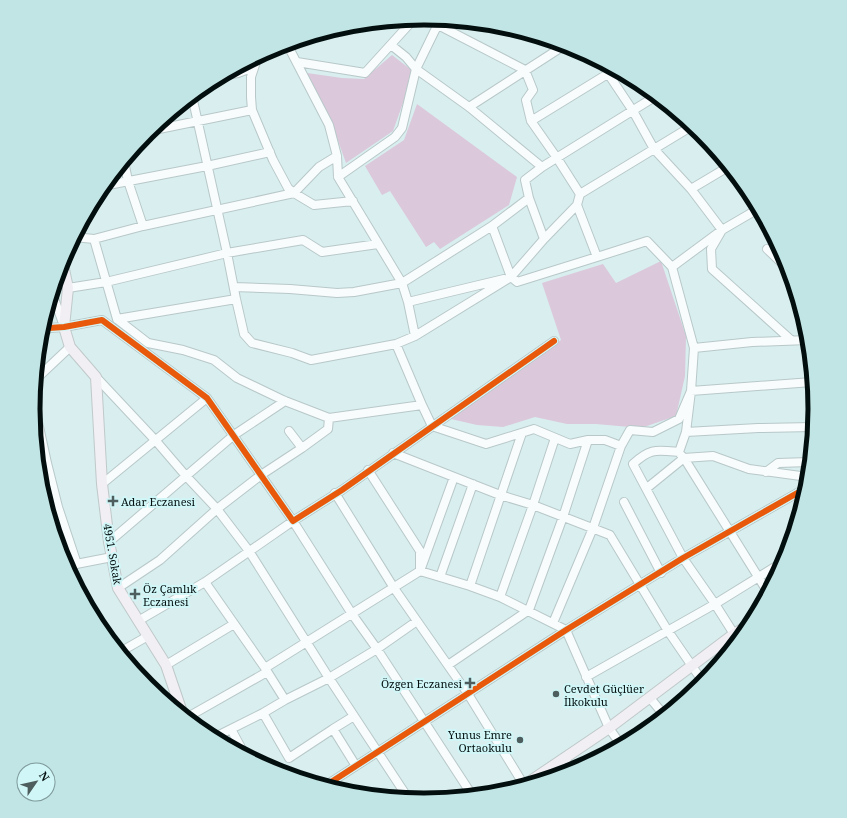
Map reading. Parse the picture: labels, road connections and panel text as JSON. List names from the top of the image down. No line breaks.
{"streets":{"main road":["4951. Sokak"]},"places":{"health":["Adar Eczanesi","Öz Çamlık Eczanesi","Özgen Eczanesi"],"other":["Cevdet Güçlüer İlkokulu","Yunus Emre Ortaokulu"]},"north":"top right"}
